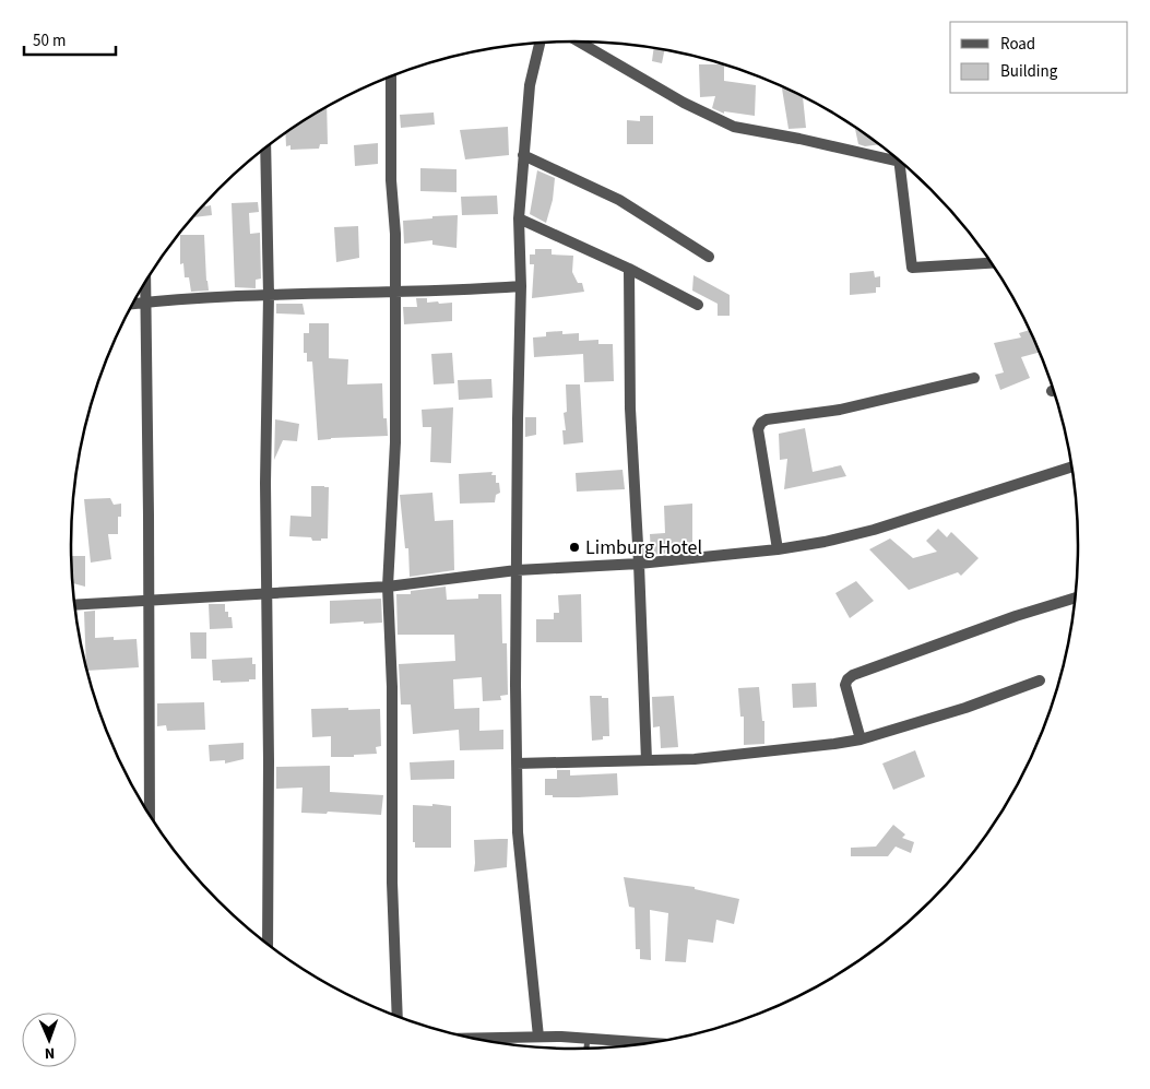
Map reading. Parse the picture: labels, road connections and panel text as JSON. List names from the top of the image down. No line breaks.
{"places":["Limburg Hotel"],"legend":["Road","Building"],"scale_bar":"50 m","north":"bottom"}
